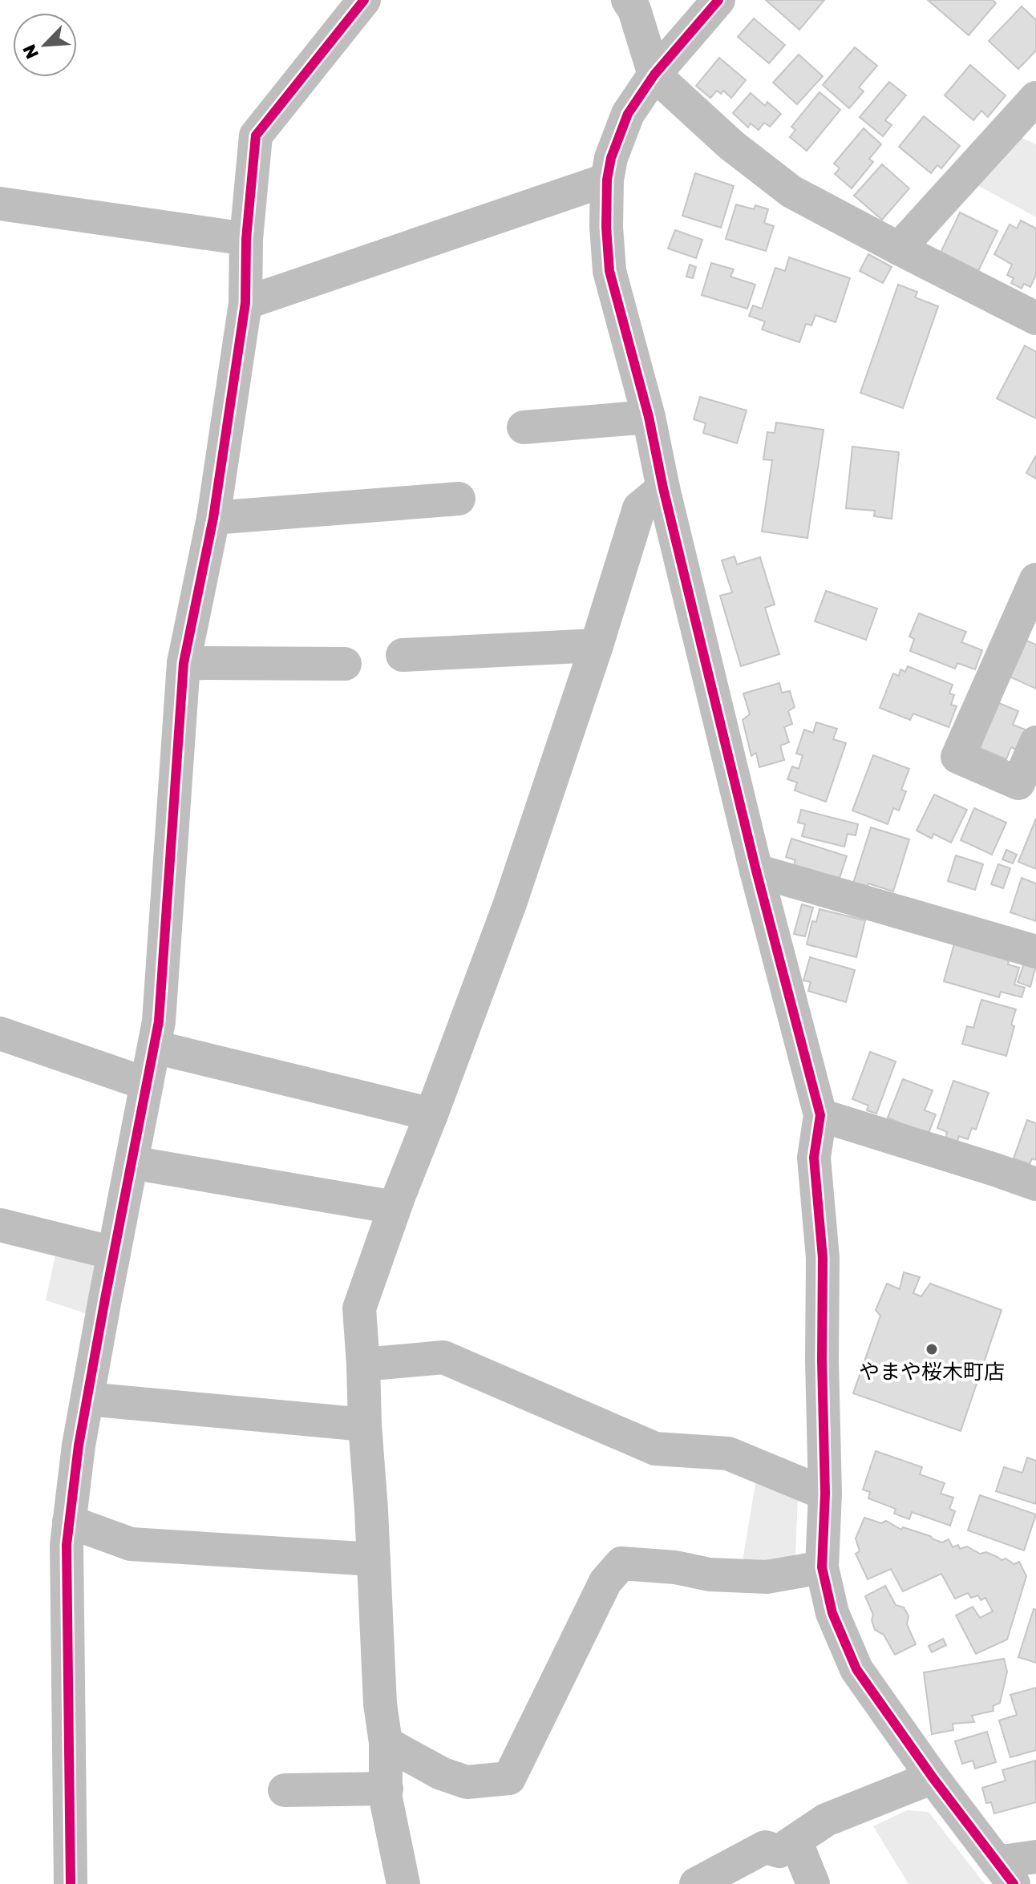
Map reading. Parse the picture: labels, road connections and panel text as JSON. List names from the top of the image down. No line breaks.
{"places":["やまや桜木町店"],"north":"bottom left"}
